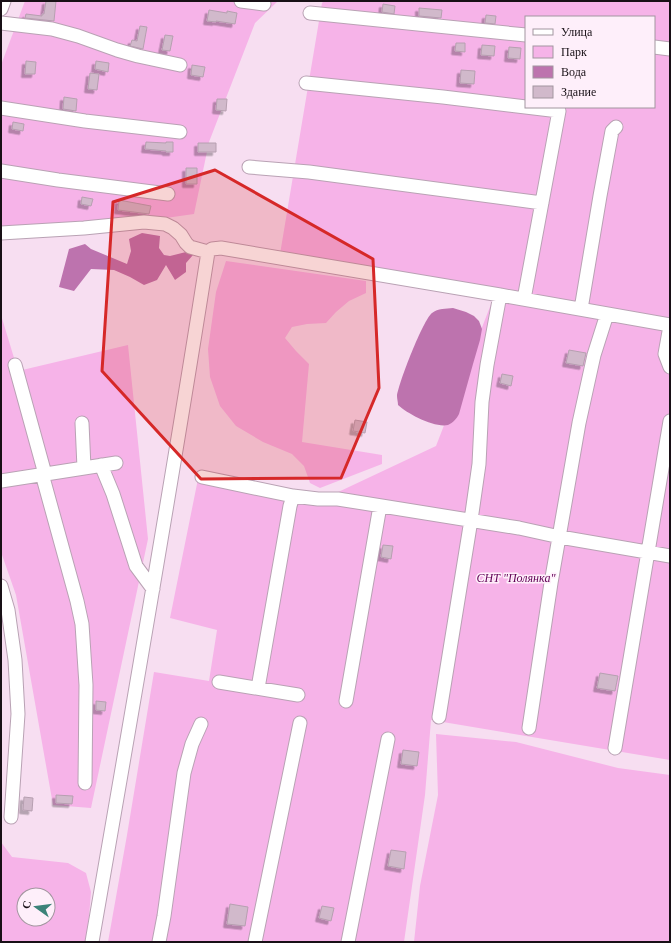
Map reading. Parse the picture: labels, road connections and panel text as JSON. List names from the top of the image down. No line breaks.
{"parks":["СНТ \"Полянка\""],"legend":["Улица","Парк","Вода","Здание"],"north":"left"}
